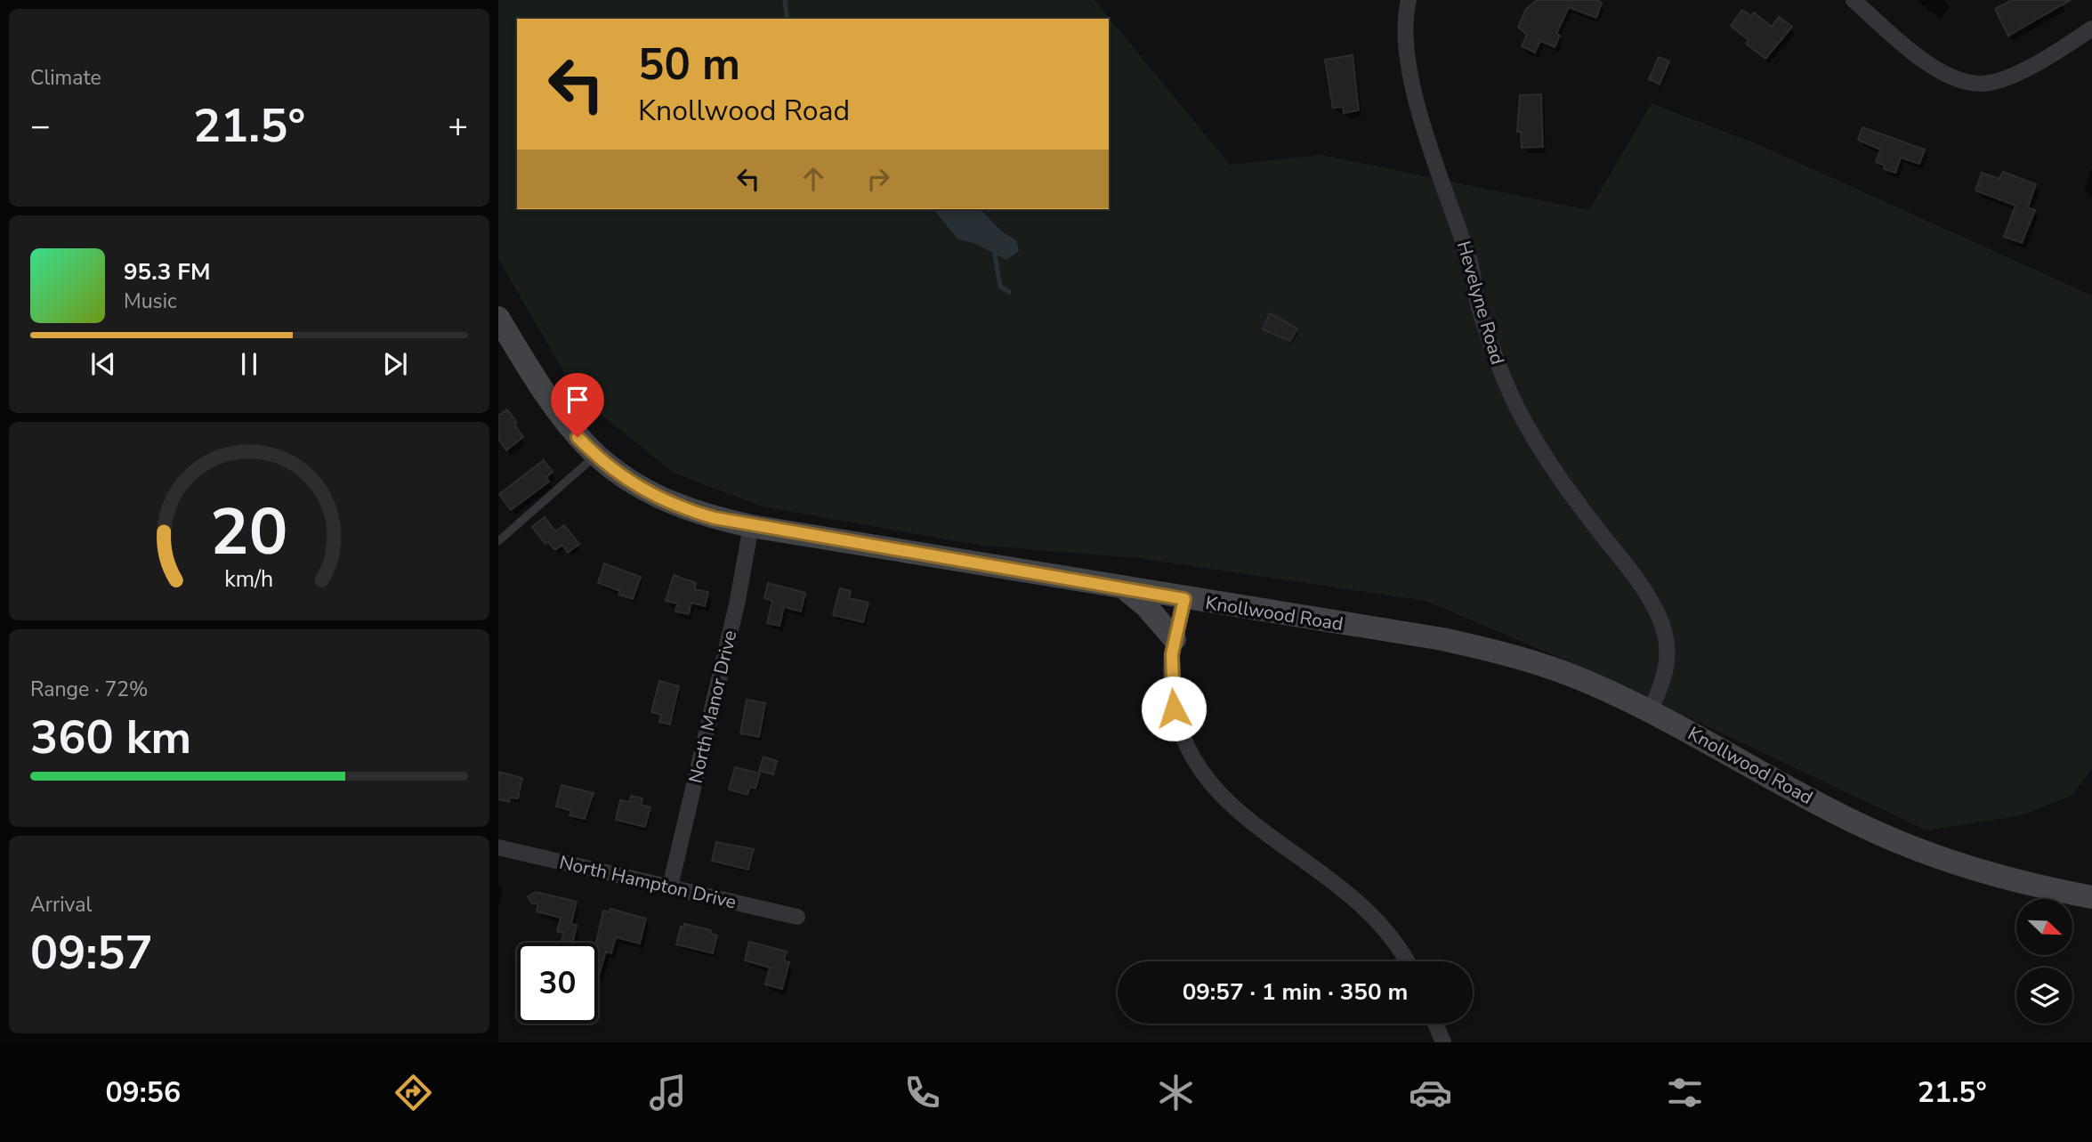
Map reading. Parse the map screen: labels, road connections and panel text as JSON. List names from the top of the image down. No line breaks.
{"streets":{"main road":["Knollwood Road"],"street":["Hevelyne Road","North Manor Drive","North Hampton Drive"]},"crossings":[["Hevelyne Road","Knollwood Road"],["Knollwood Road","North Manor Drive"],["North Manor Drive","North Hampton Drive"]],"north":"bottom right","page":{"tile":["Climate",["Range · 72%","360 km"],["Arrival","09:57"]],"turn":["50 m","Knollwood Road"],"heat":["−","21.5°","+"],"song":["95.3 FM","Music"],"limit":"30","trip":"09:57 · 1 min · 350 m","tabs":["09:56","21.5°"],"gauge":["20","km/h"]}}
